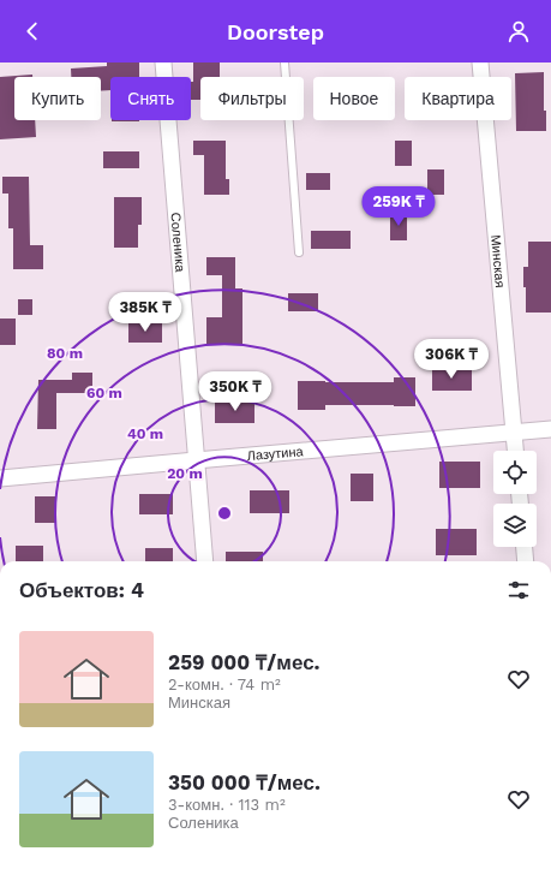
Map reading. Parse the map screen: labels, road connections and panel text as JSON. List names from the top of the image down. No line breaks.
{"streets":{"street":["Соленика","Минская","Лазутина"]},"crossings":[["Соленика","Лазутина"],["Минская","Лазутина"]],"page":{"header":"Doorstep","chip":["Купить","Снять","Фильтры","Новое","Квартира"],"price":["259K ₸","385K ₸","306K ₸","350K ₸"],"heading":"Объектов: 4","list":[{"name":"259 000 ₸/мес.","note":"2-комн. · 74 m² · Минская"},{"name":"350 000 ₸/мес.","note":"3-комн. · 113 m² · Соленика"}]},"rings":["80 m","60 m","40 m","20 m"]}
